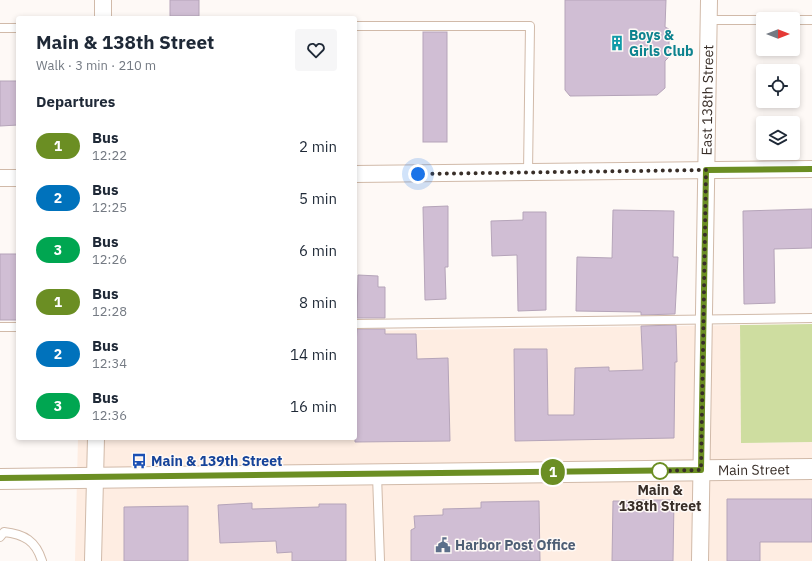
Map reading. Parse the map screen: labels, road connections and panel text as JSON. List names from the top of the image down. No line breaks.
{"streets":{"street":["East 138th Street","Main Street"]},"crossings":[["East 138th Street","Main Street"]],"places":{"building":["Boys & Girls Club"],"bus stop":["Main & 139th Street"],"other":["Main & 138th Street"],"public building":["Harbor Post Office"]},"lines":["bus line 1"],"north":"right","page":{"on_map":"1","heading":[["Main & 138th Street","Walk · 3 min · 210 m"],"Departures"],"list":[{"mark":"1","name":"Bus","note":"12:22","value":"2 min"},{"mark":"2","name":"Bus","note":"12:25","value":"5 min"},{"mark":"3","name":"Bus","note":"12:26","value":"6 min"},{"mark":"1","name":"Bus","note":"12:28","value":"8 min"},{"mark":"2","name":"Bus","note":"12:34","value":"14 min"},{"mark":"3","name":"Bus","note":"12:36","value":"16 min"}]}}
